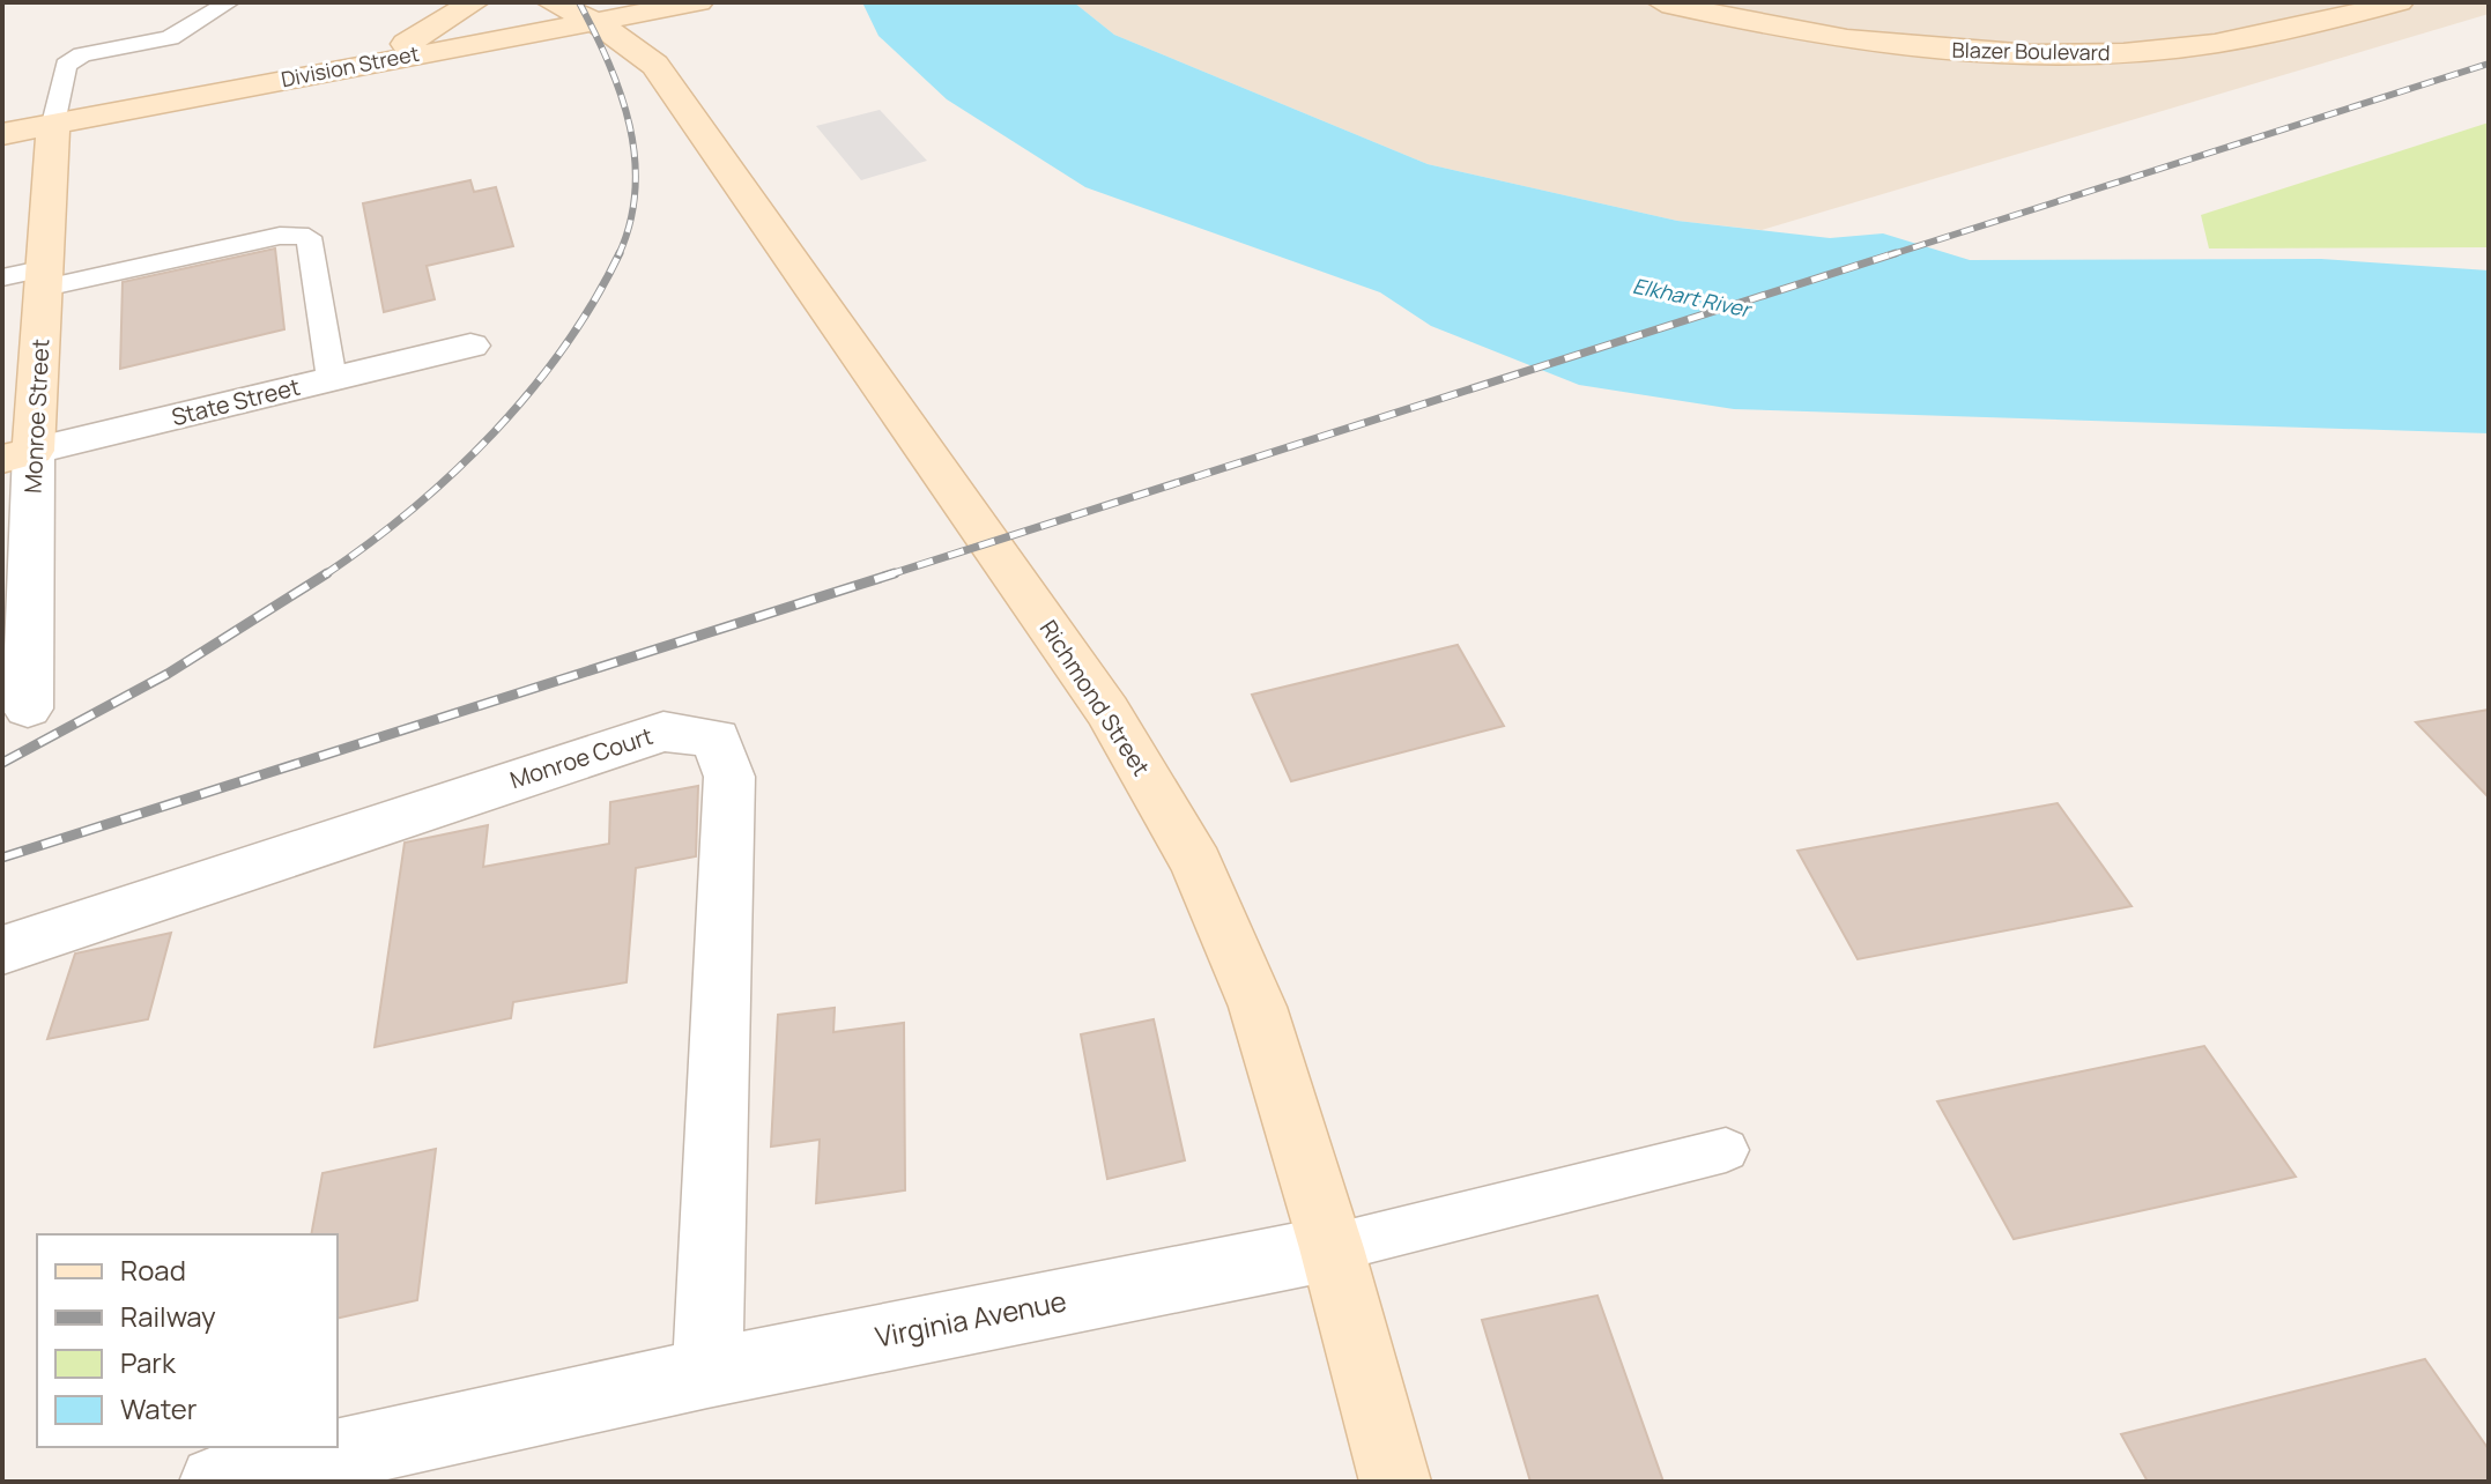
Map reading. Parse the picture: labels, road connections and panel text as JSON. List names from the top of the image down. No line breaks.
{"streets":{"street":["Blazer Boulevard","Division Street","State Street","Monroe Street","Richmond Street","Monroe Court","Virginia Avenue"]},"crossings":[["Division Street","Monroe Street"],["Division Street","Richmond Street"],["State Street","Monroe Street"],["Richmond Street","Virginia Avenue"],["Monroe Court","Virginia Avenue"]],"water":["Elkhart River"],"legend":["Road","Railway","Park","Water"]}
